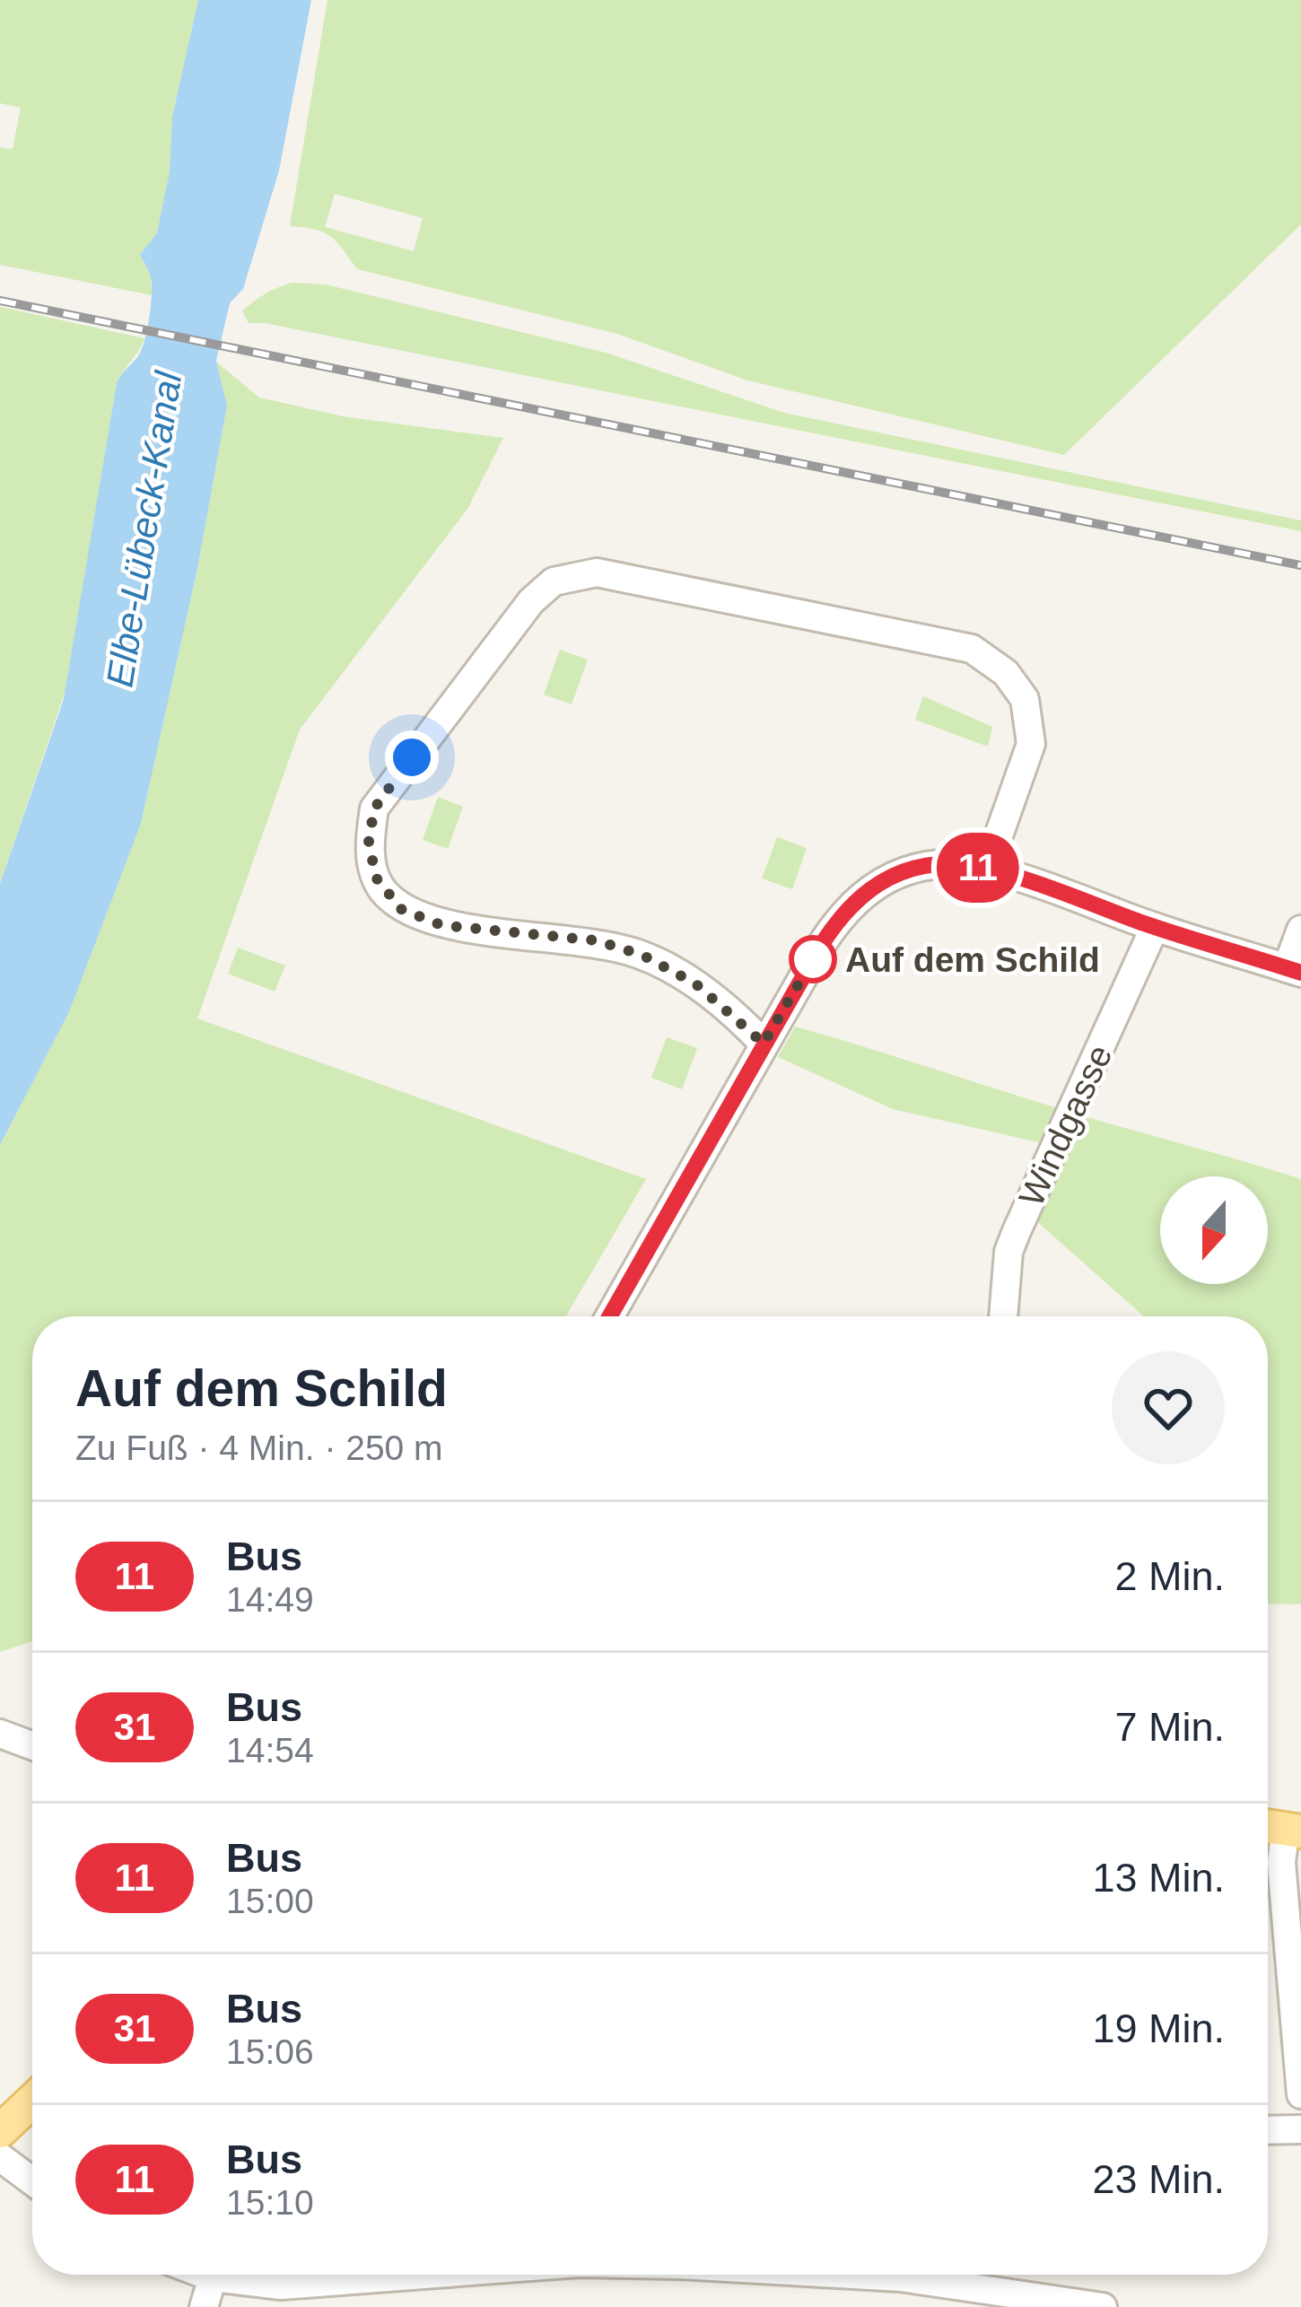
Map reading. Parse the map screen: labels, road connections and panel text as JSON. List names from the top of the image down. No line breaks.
{"streets":{"street":["Windgasse"]},"water":["Elbe-Lübeck-Kanal"],"places":["Auf dem Schild"],"lines":["bus line 11"],"north":"bottom","page":{"on_map":"11","heading":["Auf dem Schild","Zu Fuß · 4 Min. · 250 m"],"list":[{"mark":"11","name":"Bus","note":"14:49","value":"2 Min."},{"mark":"31","name":"Bus","note":"14:54","value":"7 Min."},{"mark":"11","name":"Bus","note":"15:00","value":"13 Min."},{"mark":"31","name":"Bus","note":"15:06","value":"19 Min."},{"mark":"11","name":"Bus","note":"15:10","value":"23 Min."}]}}
